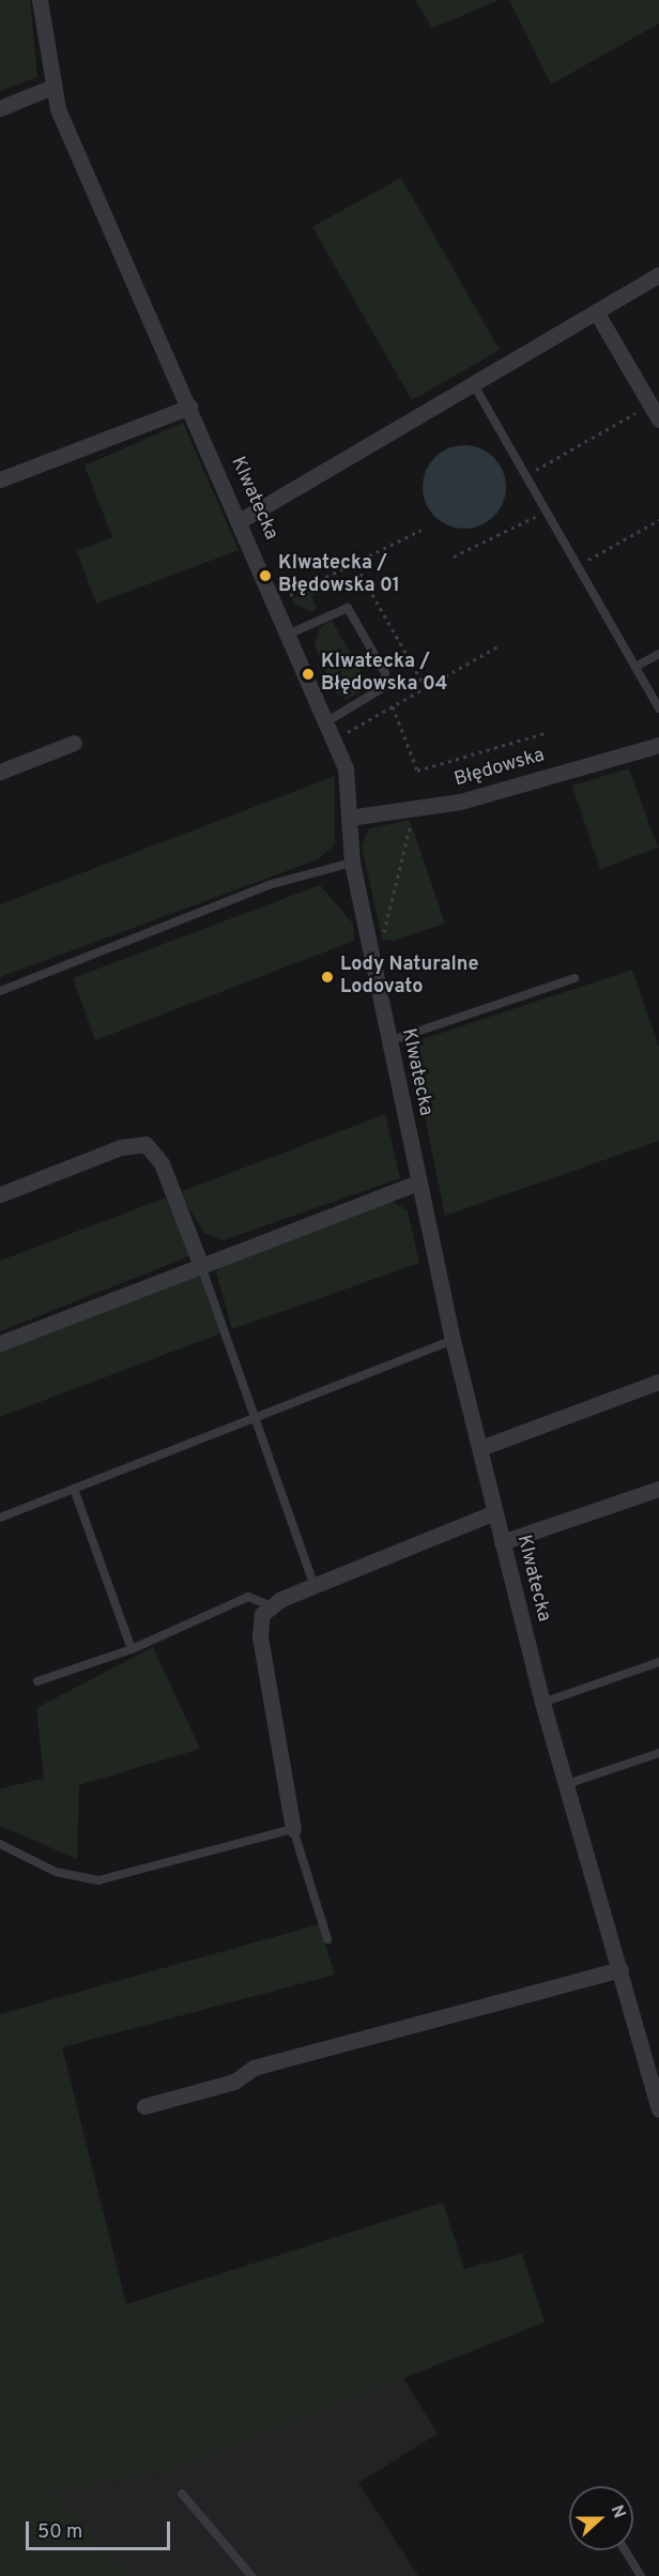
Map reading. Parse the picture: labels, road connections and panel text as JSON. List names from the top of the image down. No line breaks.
{"streets":{"street":["Klwatecka","Błędowska"]},"crossings":[["Klwatecka","Błędowska"]],"places":["Klwatecka / Błędowska 01","Klwatecka / Błędowska 04","Lody Naturalne Lodovato"],"scale_bar":"50 m","north":"right"}
